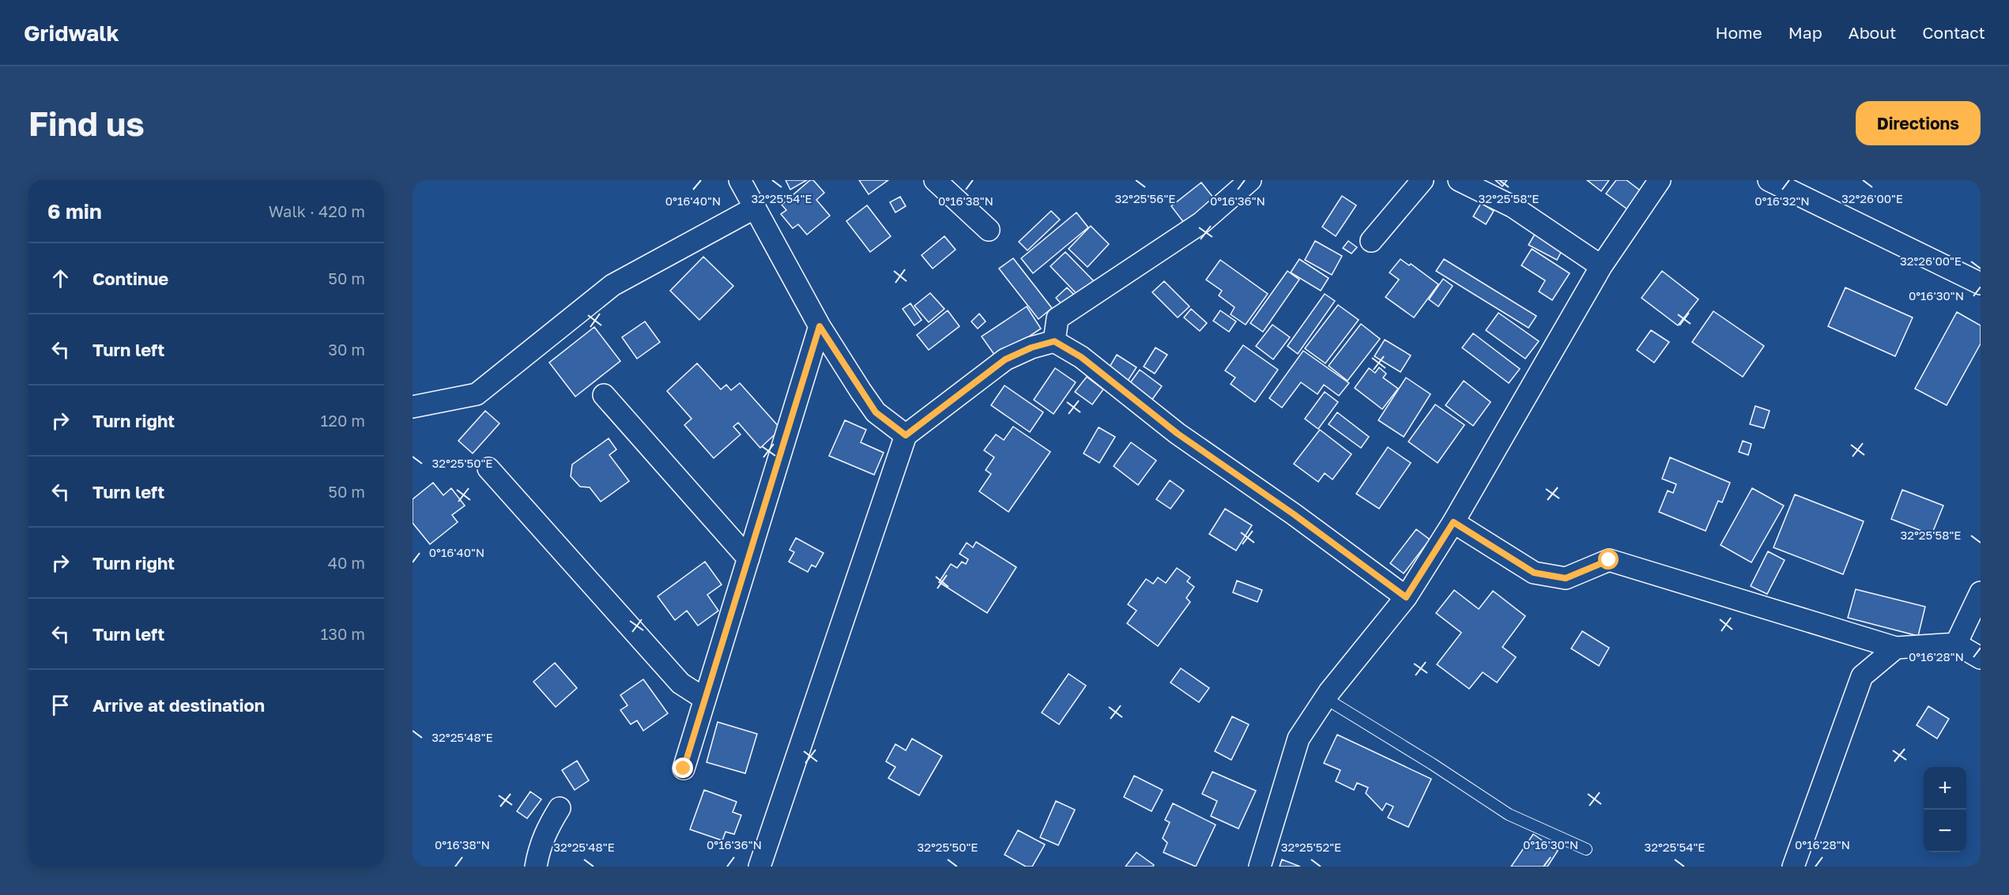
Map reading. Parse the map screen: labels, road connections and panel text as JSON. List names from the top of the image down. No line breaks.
{"page":{"header":"Gridwalk","nav":["Home","Map","About","Contact"],"buttons":"Directions","title":"Find us","heading":["6 min","Walk · 420 m"],"list":[["Continue","50 m"],["Turn left","30 m"],["Turn right","120 m"],["Turn left","50 m"],["Turn right","40 m"],["Turn left","130 m"],"Arrive at destination"],"map_buttons":["+","−"]},"coordinates":["32°26'00\"E","32°25'54\"E","32°25'56\"E","32°25'58\"E","0°16'40\"N","0°16'38\"N","0°16'36\"N","0°16'32\"N","0°16'30\"N","32°25'50\"E","0°16'28\"N","32°25'48\"E","32°25'52\"E"]}
